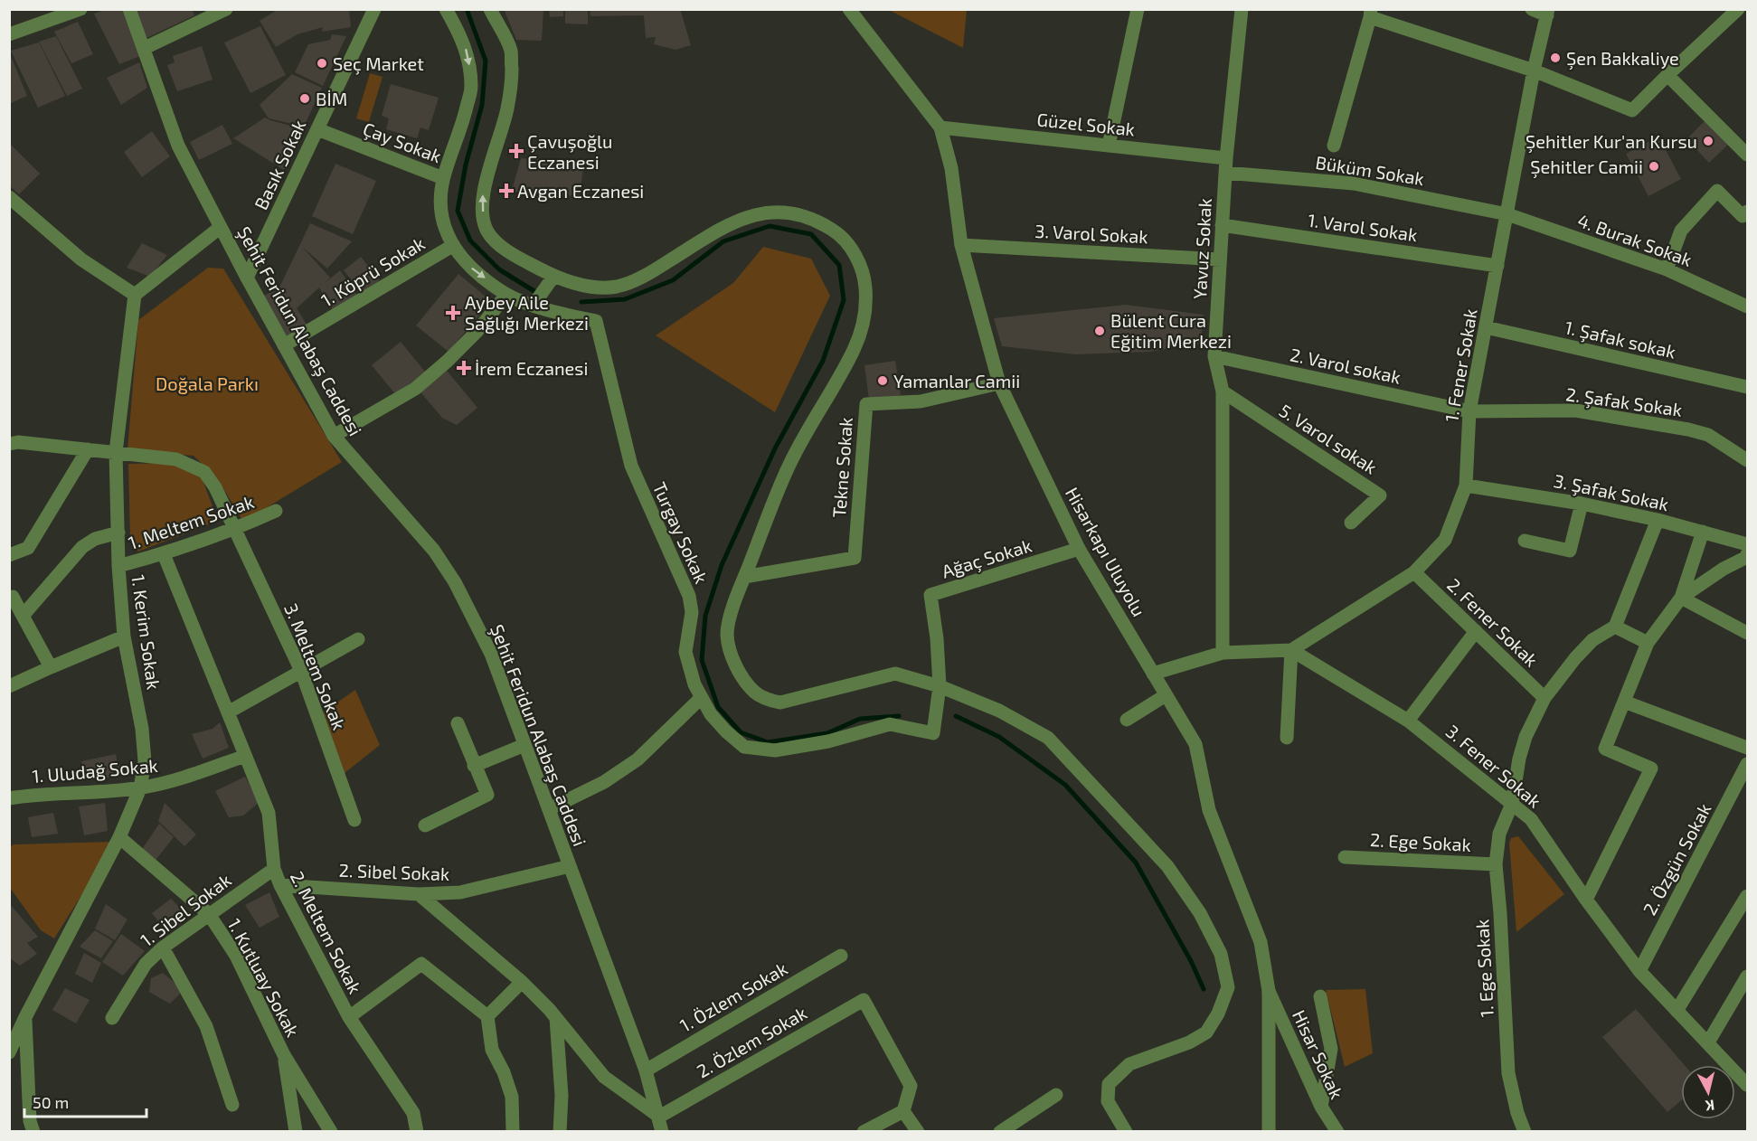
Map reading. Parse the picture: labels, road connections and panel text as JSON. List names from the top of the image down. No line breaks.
{"streets":{"street":["Güzel Sokak","Çay Sokak","Basık Sokak","Büküm Sokak","1. Varol Sokak","3. Varol Sokak","4. Burak Sokak","Yavuz Sokak","1. Köprü Sokak","Şehit Feridun Alabaş Caddesi","1. Şafak sokak","2. Varol sokak","1. Fener Sokak","2. Şafak Sokak","5. Varol sokak","Tekne Sokak","3. Şafak Sokak","1. Meltem Sokak","Turgay Sokak","Hisarkapı Uluyolu","Ağaç Sokak","2. Fener Sokak","1. Kerim Sokak","3. Meltem Sokak","3. Fener Sokak","1. Uludağ Sokak","2. Ege Sokak","2. Özgün Sokak","2. Sibel Sokak","1. Sibel Sokak","2. Meltem Sokak","1. Ege Sokak","1. Kutluay Sokak","1. Özlem Sokak","2. Özlem Sokak","Hisar Sokak"]},"crossings":[["Güzel Sokak","Yavuz Sokak"],["Güzel Sokak","Hisarkapı Uluyolu"],["Çay Sokak","Basık Sokak"],["Basık Sokak","Şehit Feridun Alabaş Caddesi"],["Büküm Sokak","4. Burak Sokak"],["Büküm Sokak","Yavuz Sokak"],["Büküm Sokak","1. Fener Sokak"],["1. Varol Sokak","Yavuz Sokak"],["1. Varol Sokak","1. Fener Sokak"],["3. Varol Sokak","Yavuz Sokak"],["3. Varol Sokak","Hisarkapı Uluyolu"],["4. Burak Sokak","1. Fener Sokak"],["Yavuz Sokak","2. Varol sokak"],["Yavuz Sokak","5. Varol sokak"],["1. Köprü Sokak","Şehit Feridun Alabaş Caddesi"],["Şehit Feridun Alabaş Caddesi","2. Sibel Sokak"],["Şehit Feridun Alabaş Caddesi","1. Özlem Sokak"],["Şehit Feridun Alabaş Caddesi","2. Özlem Sokak"],["1. Şafak sokak","1. Fener Sokak"],["2. Varol sokak","1. Fener Sokak"],["2. Varol sokak","2. Şafak Sokak"],["1. Fener Sokak","2. Şafak Sokak"],["1. Fener Sokak","3. Şafak Sokak"],["1. Fener Sokak","2. Fener Sokak"],["1. Fener Sokak","3. Fener Sokak"],["Tekne Sokak","Hisarkapı Uluyolu"],["1. Meltem Sokak","1. Kerim Sokak"],["1. Meltem Sokak","3. Meltem Sokak"],["1. Meltem Sokak","2. Meltem Sokak"],["Turgay Sokak","Ağaç Sokak"],["Hisarkapı Uluyolu","Ağaç Sokak"],["Hisarkapı Uluyolu","Hisar Sokak"],["2. Fener Sokak","1. Ege Sokak"],["1. Kerim Sokak","3. Meltem Sokak"],["1. Kerim Sokak","1. Uludağ Sokak"],["1. Kerim Sokak","1. Kutluay Sokak"],["3. Fener Sokak","2. Özgün Sokak"],["3. Fener Sokak","1. Ege Sokak"],["1. Uludağ Sokak","2. Meltem Sokak"],["2. Ege Sokak","1. Ege Sokak"],["2. Sibel Sokak","2. Meltem Sokak"],["1. Sibel Sokak","2. Meltem Sokak"],["1. Sibel Sokak","1. Kutluay Sokak"]],"parks":["Doğala Parkı"],"places":{"other":["Şen Bakkaliye","Seç Market","BİM","Şehitler Kur'an Kursu","Şehitler Camii","Bülent Cura Eğitim Merkezi","Yamanlar Camii"],"health":["Çavuşoğlu Eczanesi","Avgan Eczanesi","Aybey Aile Sağlığı Merkezi","İrem Eczanesi"]},"scale_bar":"50 m","north":"bottom"}
